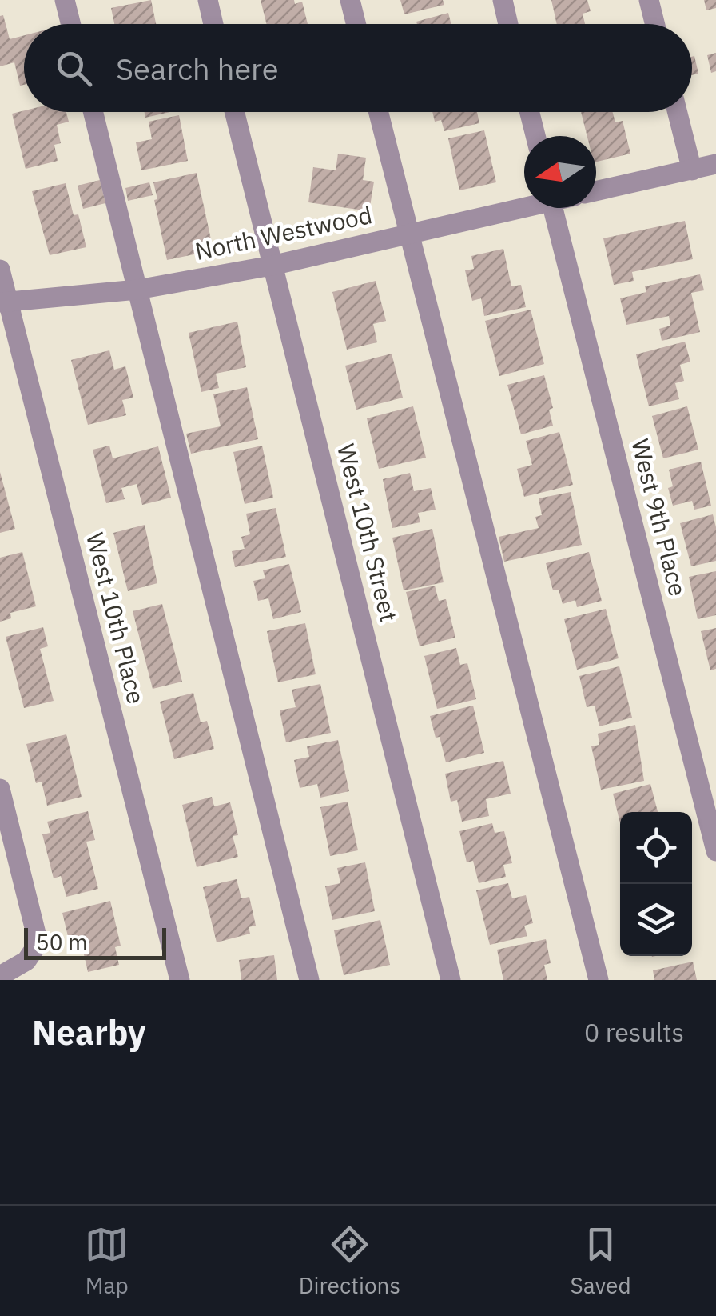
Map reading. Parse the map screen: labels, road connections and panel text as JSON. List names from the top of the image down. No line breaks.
{"streets":{"street":["North Westwood","West 9th Place","West 10th Street","West 10th Place"]},"crossings":[["North Westwood","West 10th Street"],["North Westwood","West 10th Place"]],"scale_bar":"50 m","north":"left","page":{"search":"Search here","scale":"50 m","heading":["Nearby","0 results"],"nav":["Map","Directions","Saved"]}}
